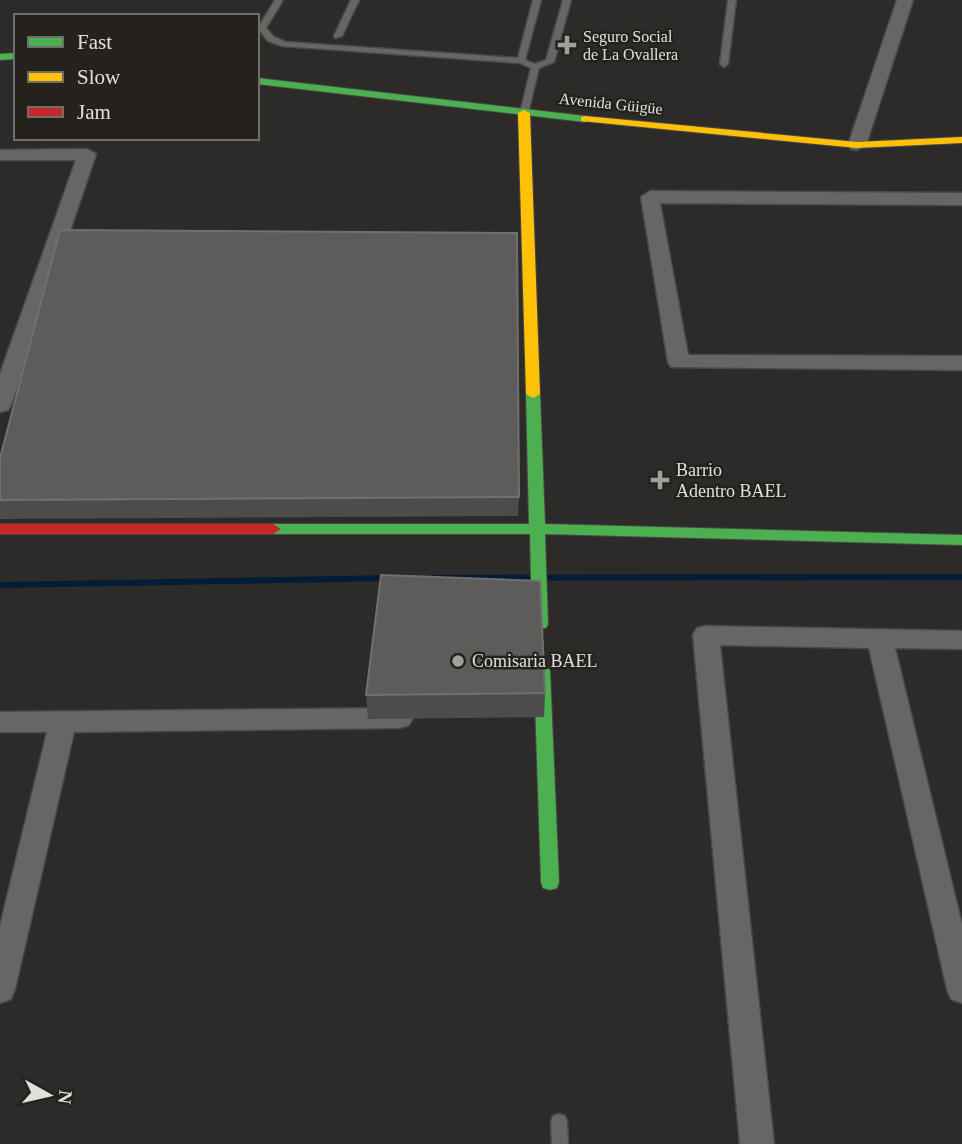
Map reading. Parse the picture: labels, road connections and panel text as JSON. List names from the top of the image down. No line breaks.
{"streets":{"street":["Avenida Güigüe"]},"places":{"health":["Seguro Social de La Ovallera","Barrio Adentro BAEL"],"other":["Comisaria BAEL"]},"legend":["Fast","Slow","Jam"],"north":"right"}
